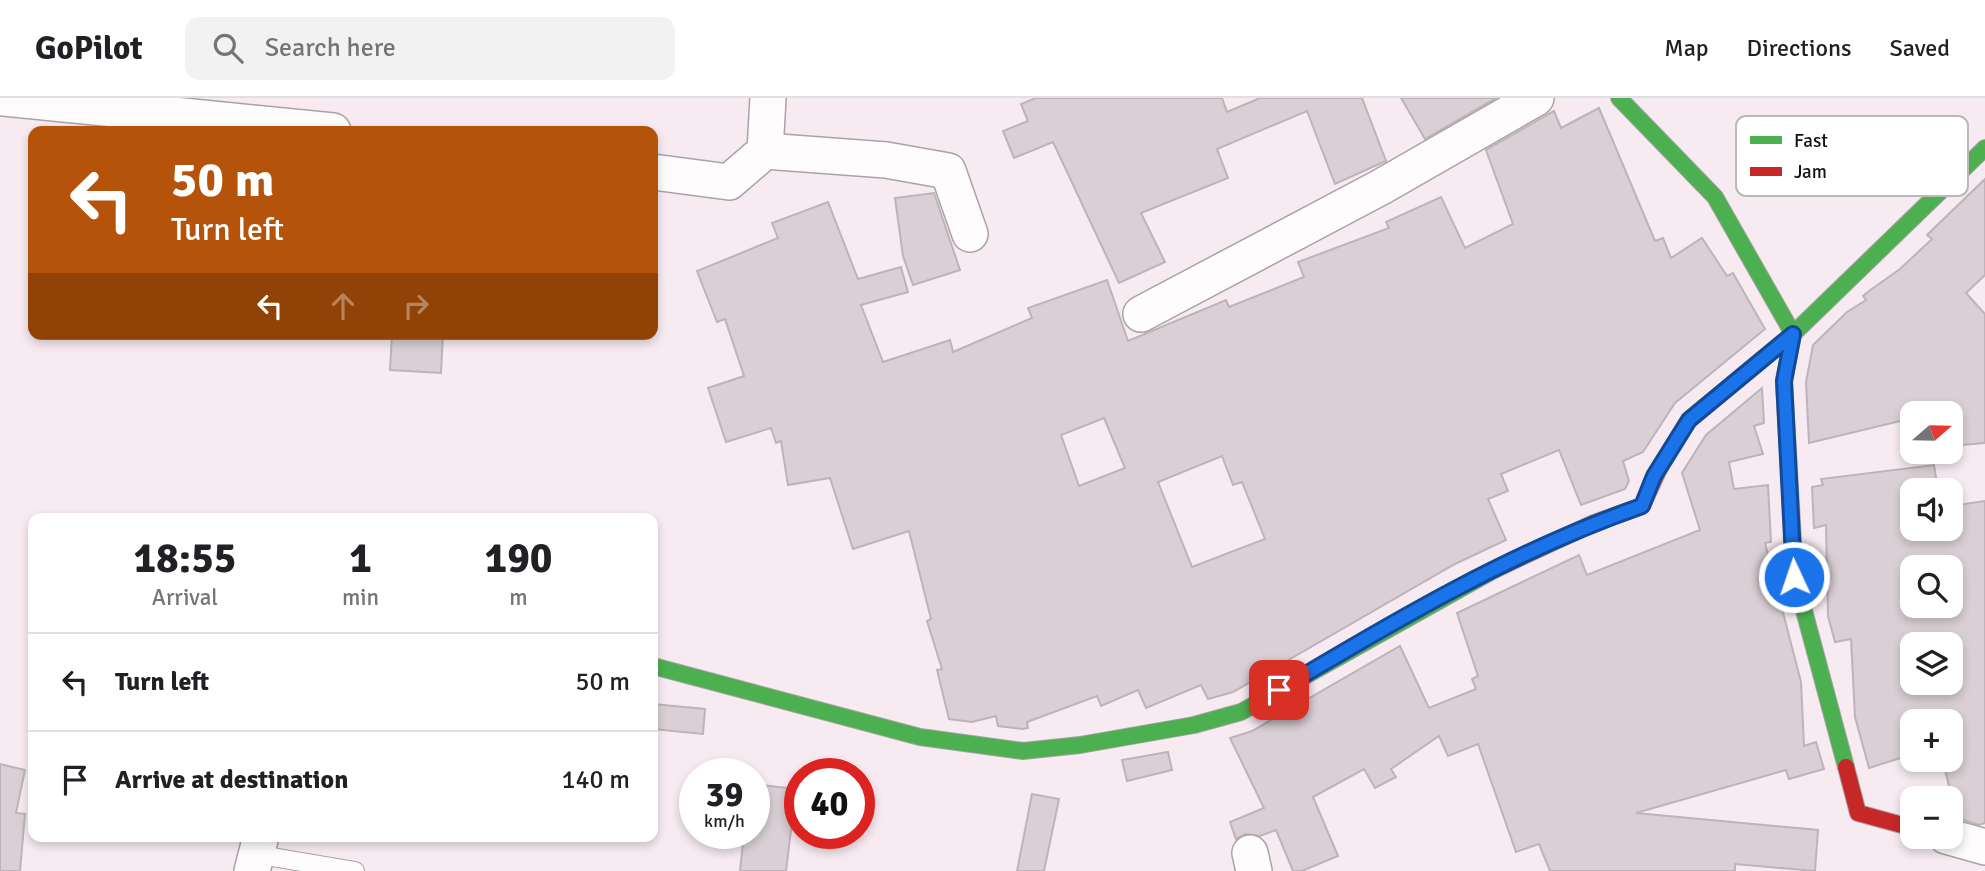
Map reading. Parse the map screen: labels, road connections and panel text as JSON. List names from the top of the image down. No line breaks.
{"legend":["Fast","Jam"],"north":"right","page":{"header":"GoPilot","search":"Search here","nav":["Map","Directions","Saved"],"turn":["50 m","Turn left"],"map_buttons":["+","−"],"eta":["18:55","Arrival","1","min","190","m"],"list":[{"name":"Turn left","value":"50 m"},{"name":"Arrive at destination","value":"140 m"}],"speed":"39 km/h","limit":"40"}}
